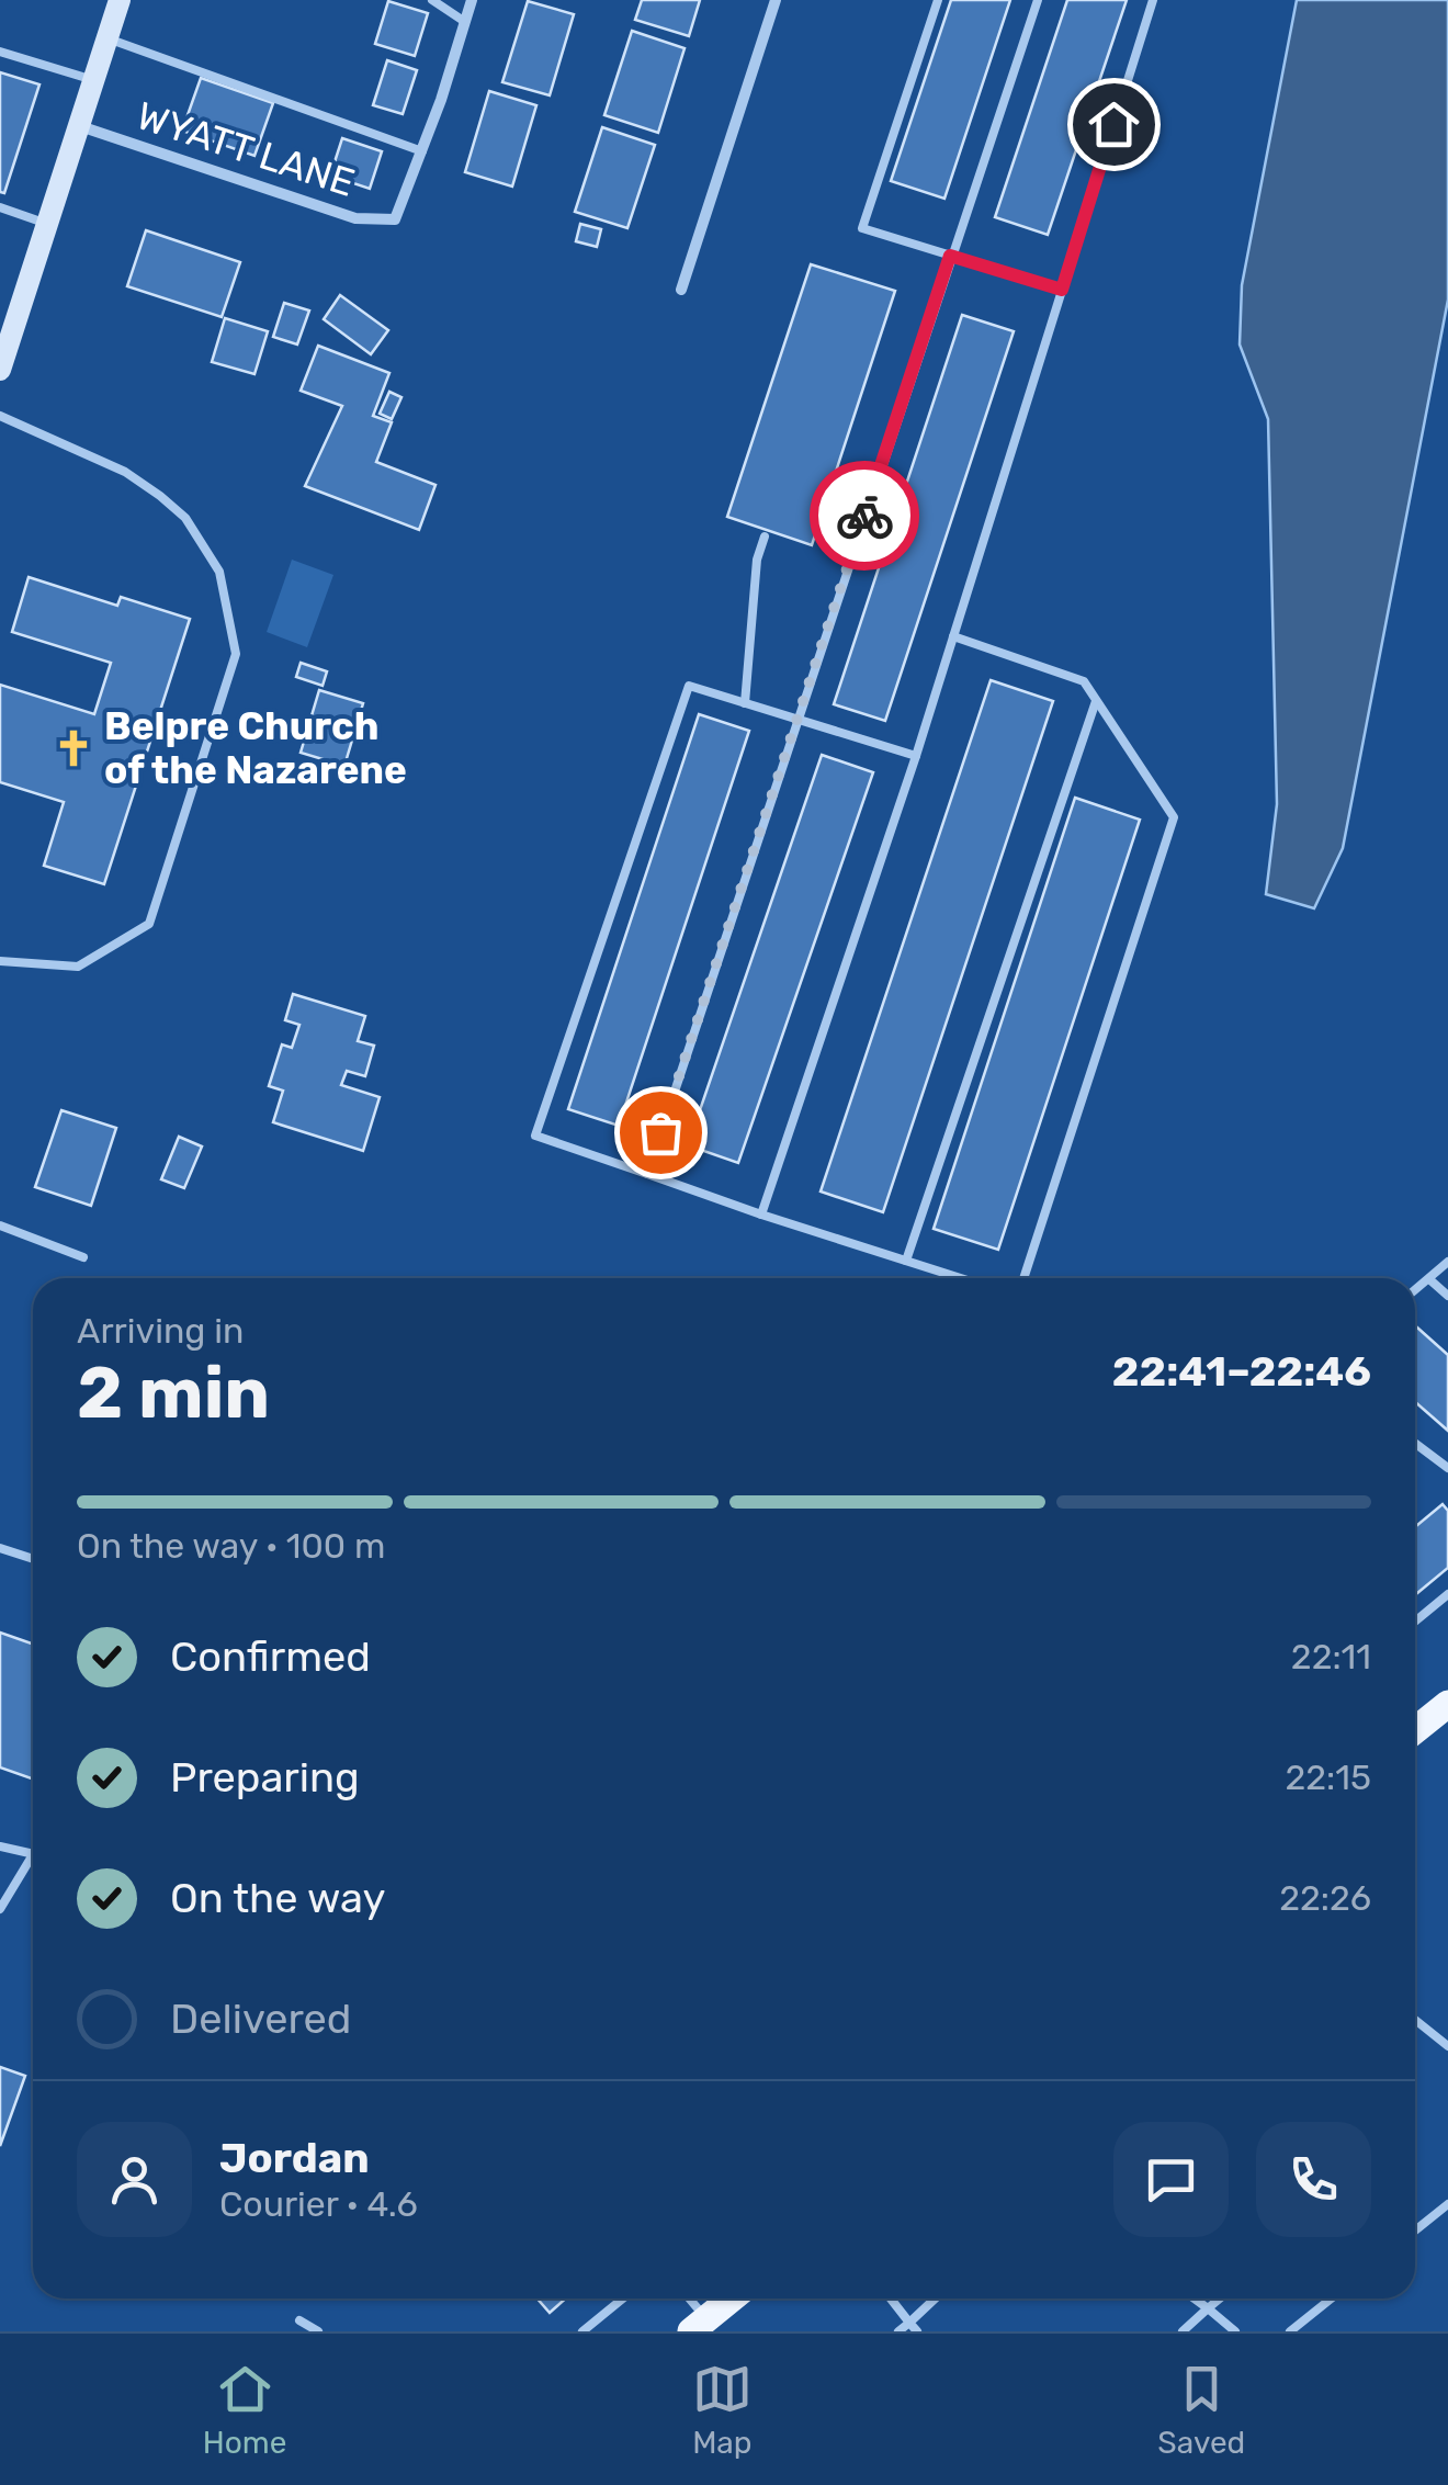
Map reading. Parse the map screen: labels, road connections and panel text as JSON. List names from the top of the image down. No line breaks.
{"streets":{"street":["WYATT LANE"]},"places":{"church":["Belpre Church of the Nazarene"]},"page":{"heading":["2 min","Arriving in","22:41–22:46"],"panel":["Jordan","Courier · 4.6"],"bar":"On the way · 100 m","list":[["Confirmed","22:11"],["Preparing","22:15"],["On the way","22:26"],"Delivered"],"tabs":["Home","Map","Saved"]}}
